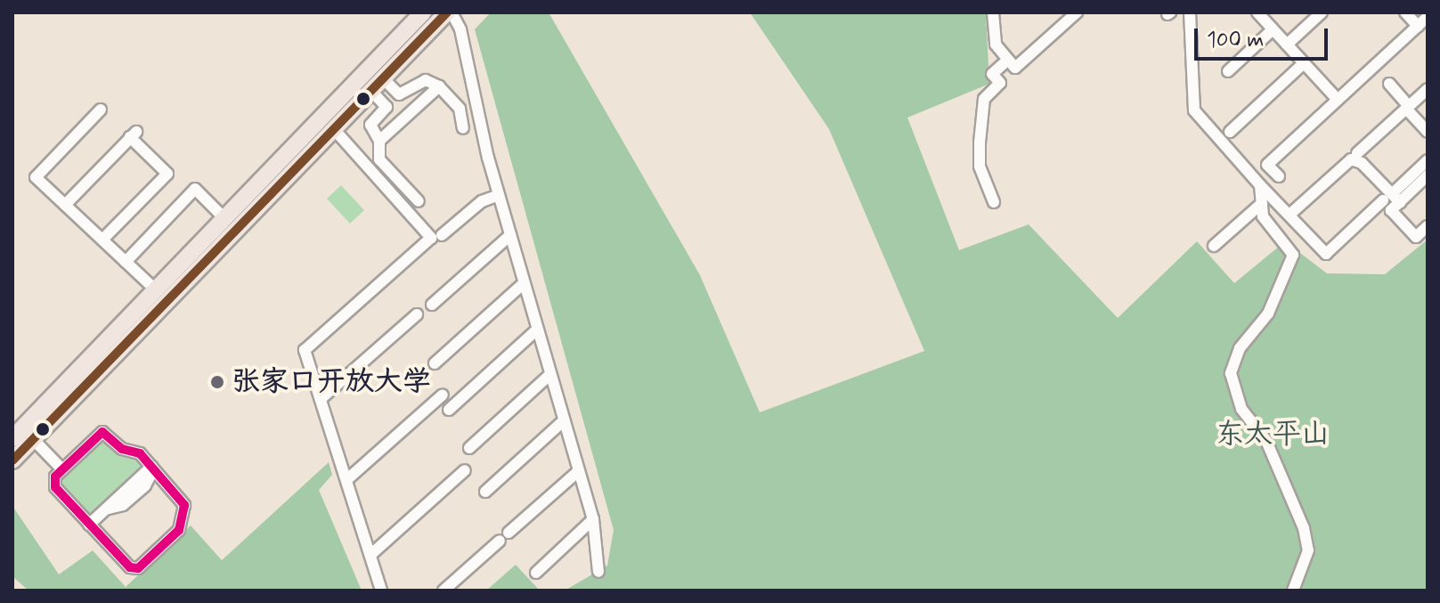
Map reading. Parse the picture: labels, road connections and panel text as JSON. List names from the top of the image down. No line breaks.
{"parks":["东太平山"],"places":["张家口开放大学"],"scale_bar":"100 m"}
